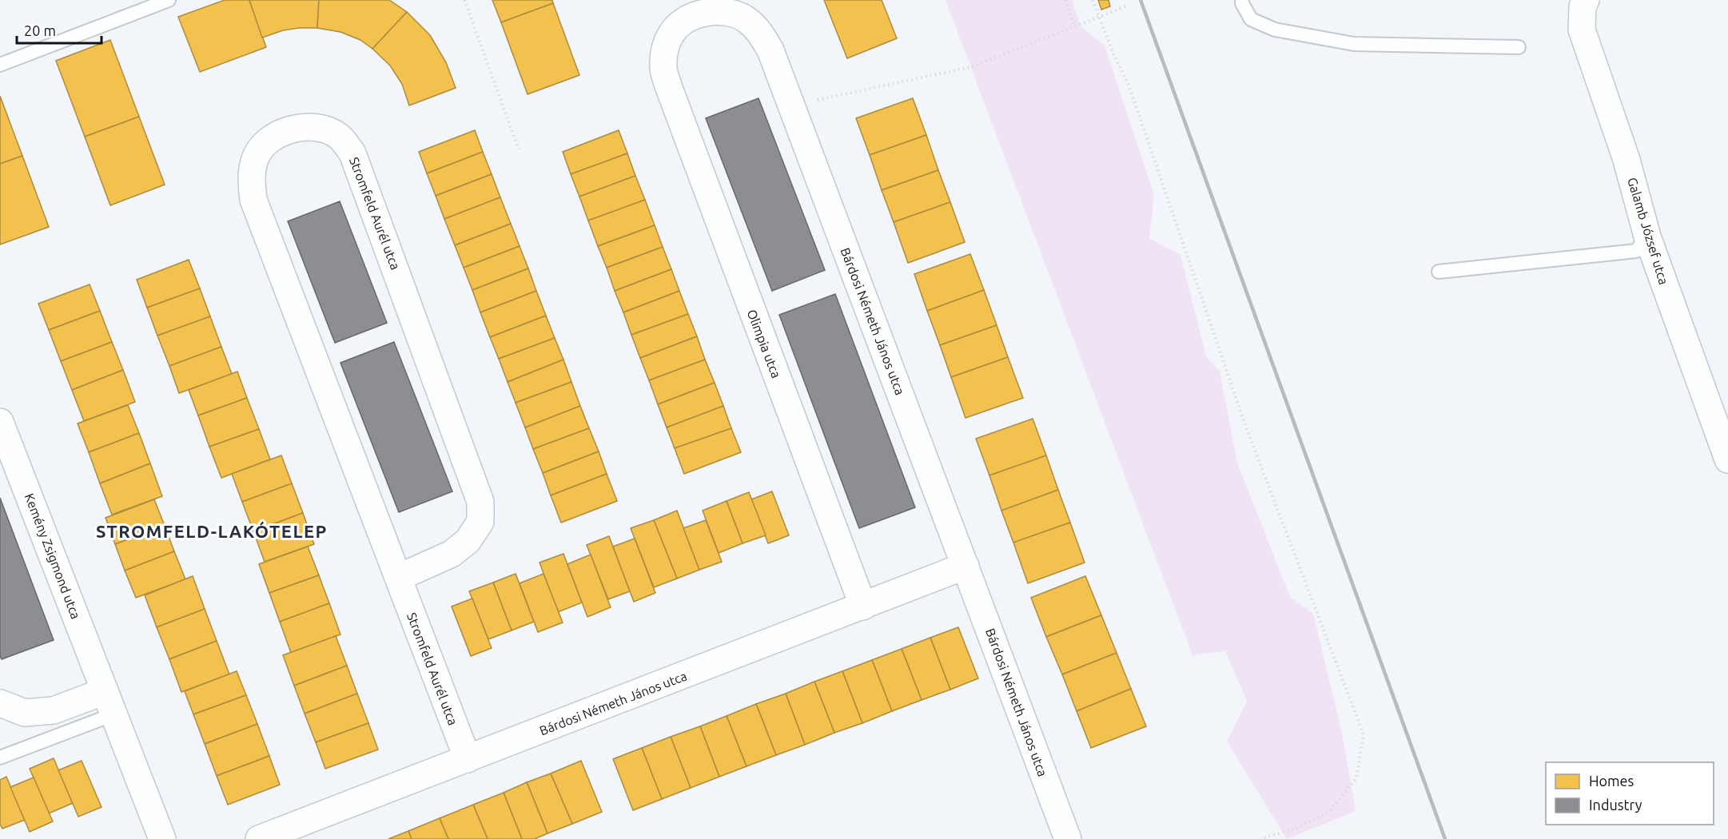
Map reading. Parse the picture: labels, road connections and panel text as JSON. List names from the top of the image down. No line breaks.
{"streets":{"street":["Stromfeld Aurél utca","Galamb József utca","Bárdosi Németh János utca","Olimpia utca","Kemény Zsigmond utca"]},"crossings":[["Stromfeld Aurél utca","Bárdosi Németh János utca"],["Bárdosi Németh János utca","Olimpia utca"]],"districts":["STROMFELD-LAKÓTELEP"],"legend":["Homes","Industry"],"scale_bar":"20 m"}
